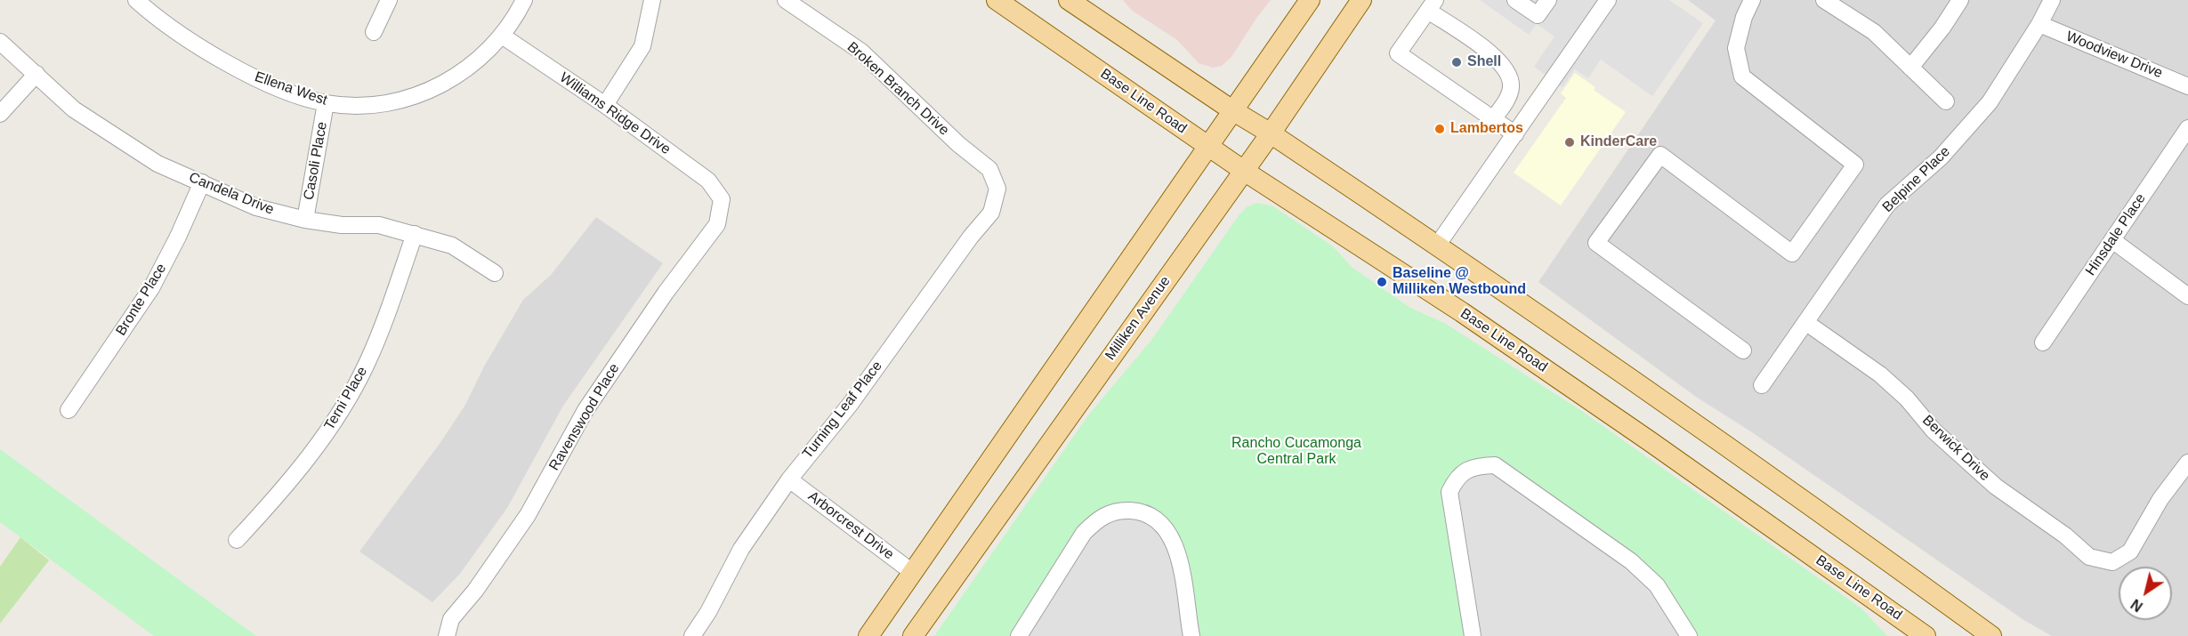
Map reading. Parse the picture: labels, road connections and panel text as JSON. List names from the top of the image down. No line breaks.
{"streets":{"main road":["Base Line Road","Milliken Avenue"],"street":["Woodview Drive","Ellena West","Broken Branch Drive","Williams Ridge Drive","Casoli Place","Belpine Place","Candela Drive","Hinsdale Place","Bronte Place","Terni Place","Turning Leaf Place","Ravenswood Place","Berwick Drive","Arborcrest Drive"]},"crossings":[["Woodview Drive","Belpine Place"],["Ellena West","Williams Ridge Drive"],["Ellena West","Casoli Place"],["Broken Branch Drive","Turning Leaf Place"],["Base Line Road","Milliken Avenue"],["Williams Ridge Drive","Ravenswood Place"],["Casoli Place","Candela Drive"],["Belpine Place","Berwick Drive"],["Candela Drive","Bronte Place"],["Candela Drive","Terni Place"],["Turning Leaf Place","Arborcrest Drive"]],"parks":["Rancho Cucamonga Central Park"],"places":["Shell","Lambertos","KinderCare","Baseline @ Milliken Westbound"],"north":"bottom left"}
